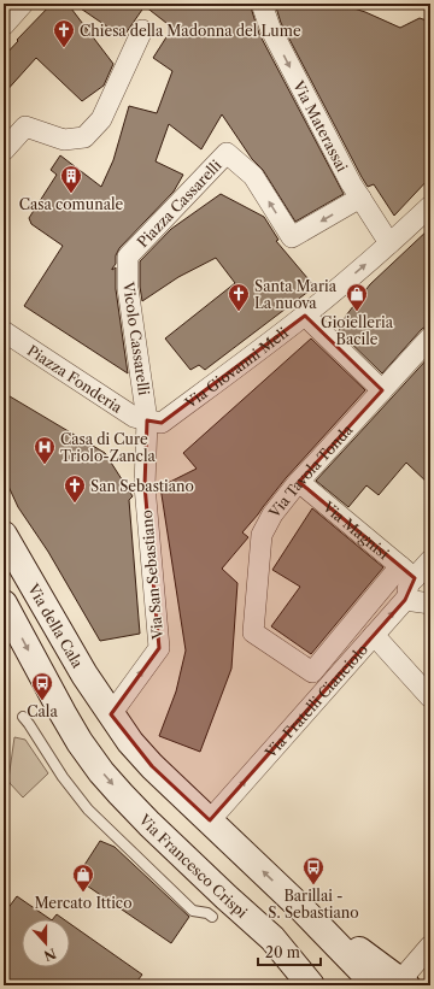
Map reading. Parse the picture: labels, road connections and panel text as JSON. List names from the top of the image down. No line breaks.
{"streets":{"main road":["Via della Cala","Via Francesco Crispi"],"street":["Via Materassai","Piazza Cassarelli","Vicolo Cassarelli","Via Giovanni Meli","Piazza Fonderia","Via Tavola Tonda","Via Magnisi","Via San Sebastiano","Via Fratelli Cianciolo"]},"crossings":[["Via Materassai","Piazza Cassarelli"],["Via Materassai","Via Giovanni Meli"],["Piazza Cassarelli","Vicolo Cassarelli"],["Vicolo Cassarelli","Via Giovanni Meli"],["Vicolo Cassarelli","Piazza Fonderia"],["Vicolo Cassarelli","Via San Sebastiano"],["Via Giovanni Meli","Piazza Fonderia"],["Via Giovanni Meli","Via San Sebastiano"],["Piazza Fonderia","Via San Sebastiano"],["Via Tavola Tonda","Via Magnisi"],["Via Tavola Tonda","Via Fratelli Cianciolo"],["Via Magnisi","Via Fratelli Cianciolo"],["Via San Sebastiano","Via della Cala"]],"one_way":["Via Materassai","Via San Sebastiano","Via Fratelli Cianciolo"],"places":{"church":["Chiesa della Madonna del Lume","Santa Maria La nuova","San Sebastiano"],"building":["Casa comunale"],"shop":["Gioielleria Bacile","Mercato Ittico"],"hospital":["Casa di Cure Triolo-Zancla"],"bus stop":["Cala","Barillai - S. Sebastiano"]},"scale_bar":"20 m","north":"bottom"}
